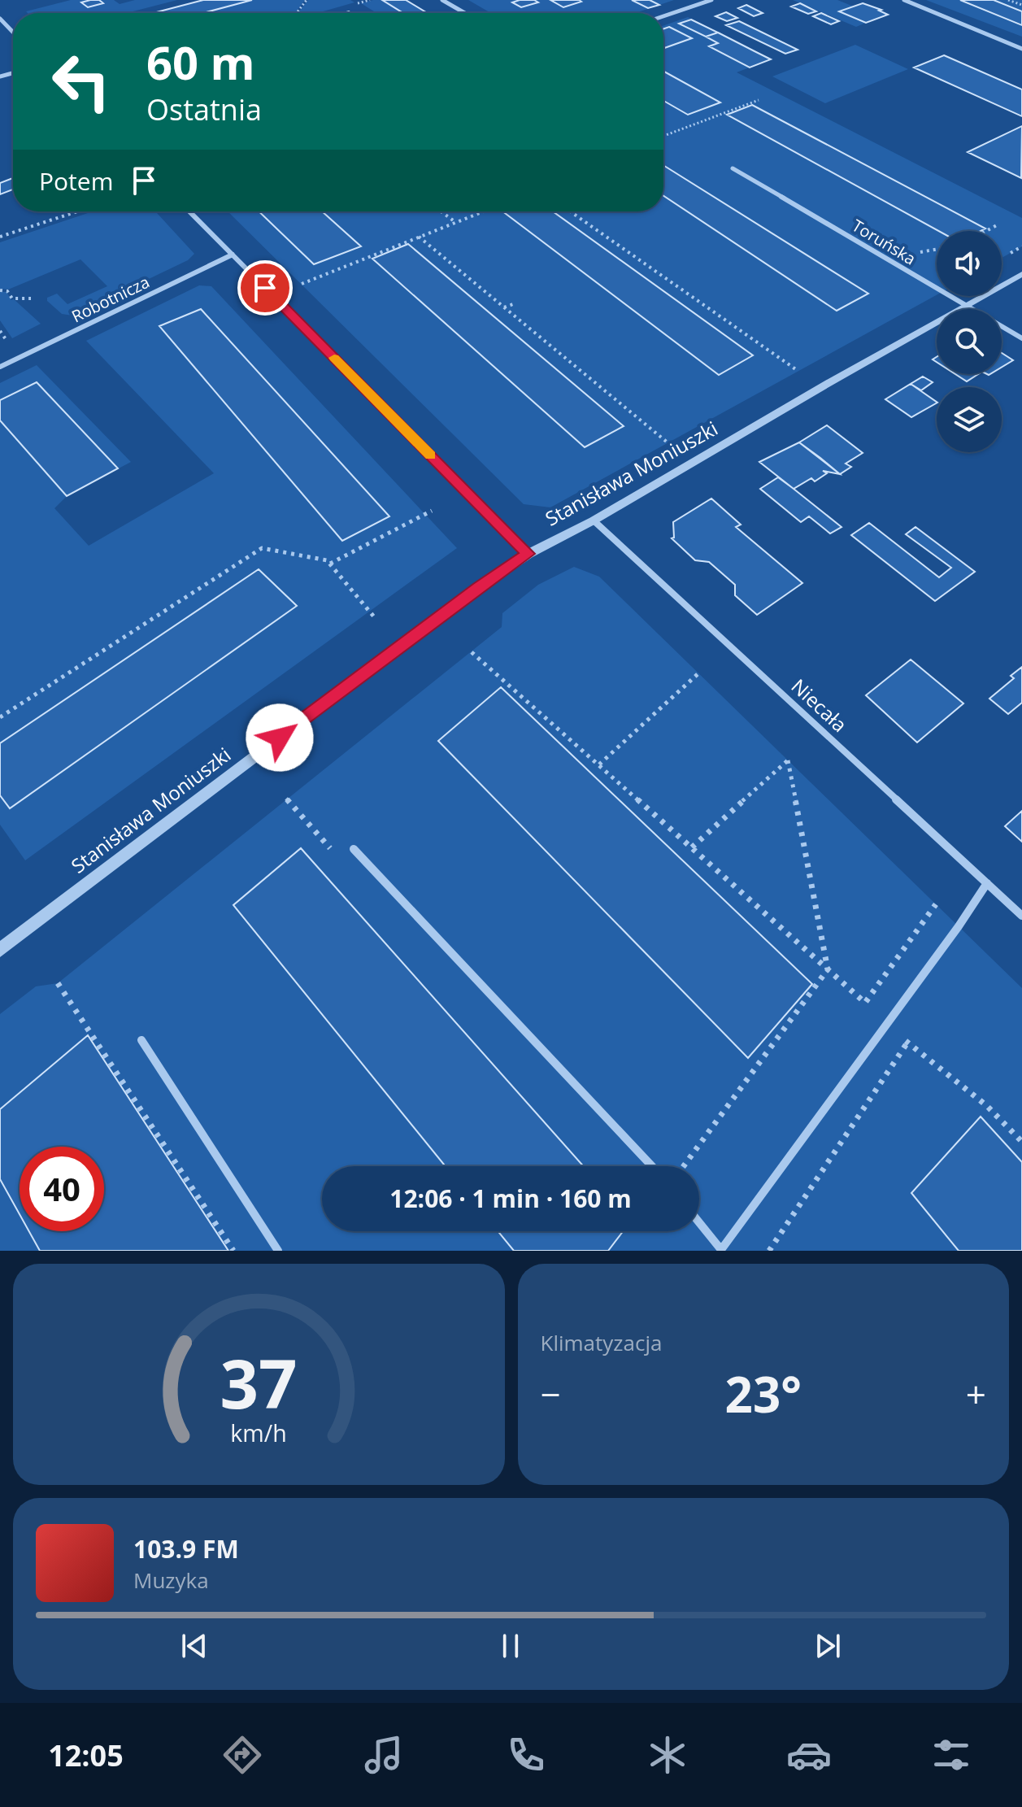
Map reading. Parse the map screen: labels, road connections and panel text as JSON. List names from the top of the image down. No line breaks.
{"streets":{"street":["Toruńska","Robotnicza","Stanisława Moniuszki","Niecała"]},"crossings":[["Toruńska","Stanisława Moniuszki"],["Stanisława Moniuszki","Niecała"]],"page":{"turn":["60 m","Ostatnia"],"then":"Potem","limit":"40","trip":"12:06 · 1 min · 160 m","tile":"Klimatyzacja","heat":["−","23°","+"],"song":["103.9 FM","Muzyka"],"tabs":"12:05","gauge":["37","km/h"]}}
